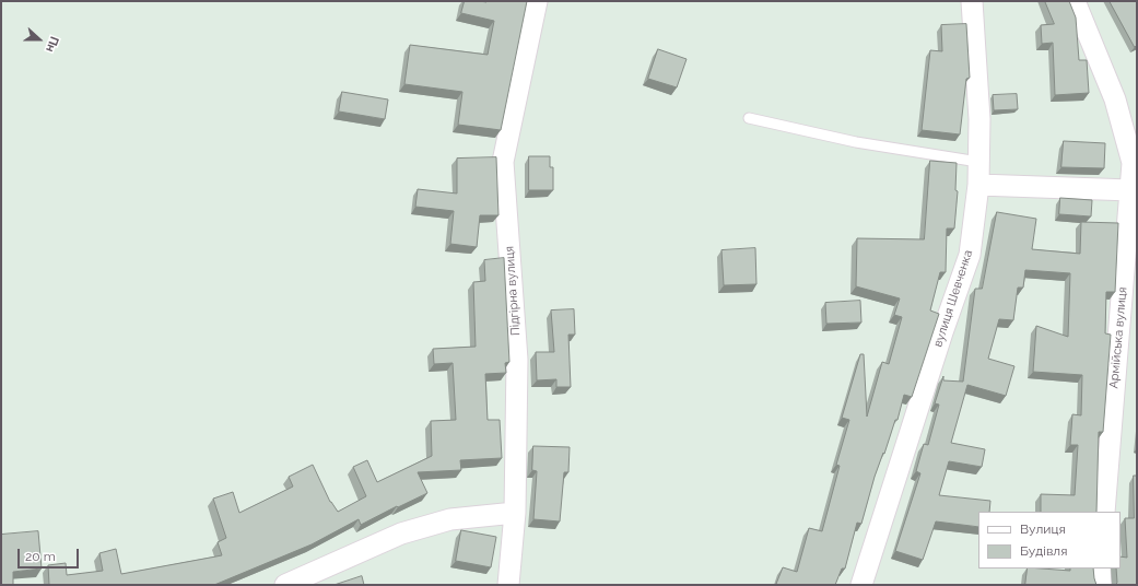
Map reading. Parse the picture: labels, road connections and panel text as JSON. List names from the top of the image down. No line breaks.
{"streets":{"street":["Підгірна вулиця","вулиця Шевченка","Армійська вулиця"]},"legend":["Вулиця","Будівля"],"scale_bar":"20 m","north":"right"}
